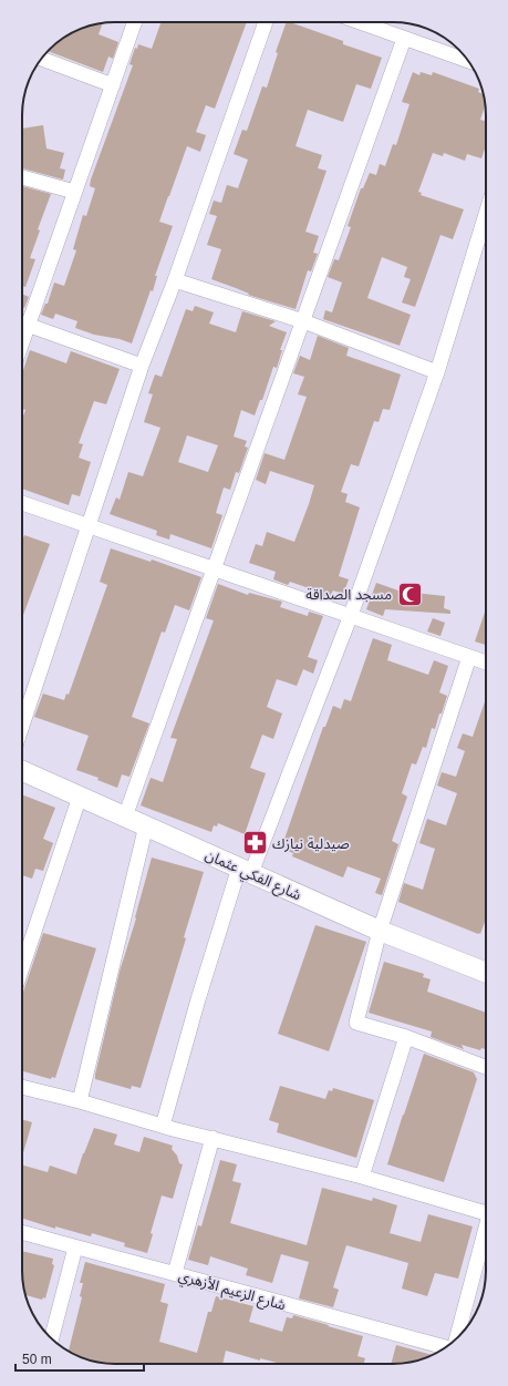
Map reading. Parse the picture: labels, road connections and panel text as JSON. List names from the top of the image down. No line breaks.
{"streets":{"street":["شارع الفكي عثمان","شارع الزعيم الأزهري"]},"places":{"mosque":["مسجد الصداقة"],"pharmacy":["صيدلية نيازك"]},"scale_bar":"50 m"}
